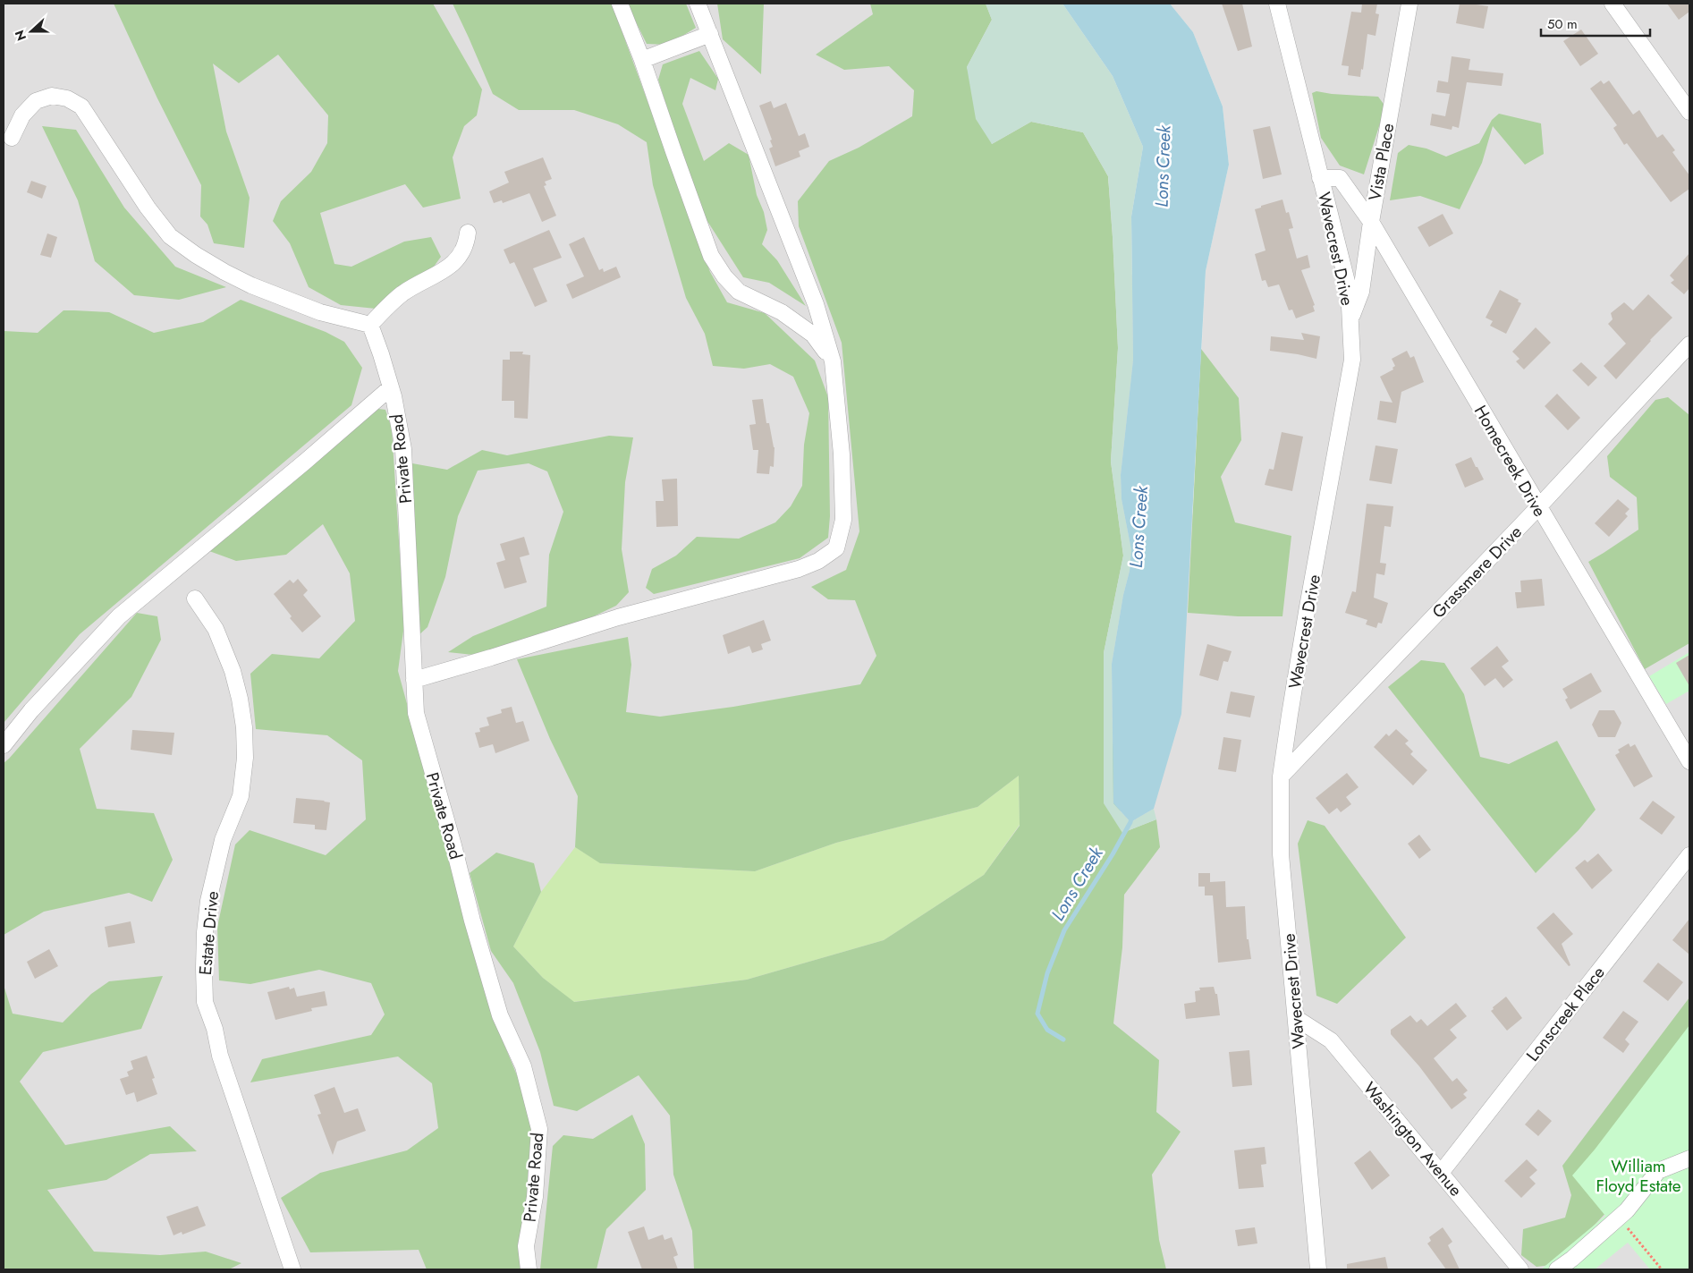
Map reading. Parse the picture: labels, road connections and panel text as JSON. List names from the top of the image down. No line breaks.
{"streets":{"street":["Vista Place","Wavecrest Drive","Private Road","Homecreek Drive","Grassmere Drive","Estate Drive","Lonscreek Place","Washington Avenue"]},"crossings":[["Vista Place","Wavecrest Drive"],["Vista Place","Homecreek Drive"],["Wavecrest Drive","Homecreek Drive"],["Wavecrest Drive","Grassmere Drive"],["Wavecrest Drive","Washington Avenue"],["Homecreek Drive","Grassmere Drive"],["Lonscreek Place","Washington Avenue"]],"water":["Lons Creek"],"parks":["William Floyd Estate"],"scale_bar":"50 m","north":"left"}
